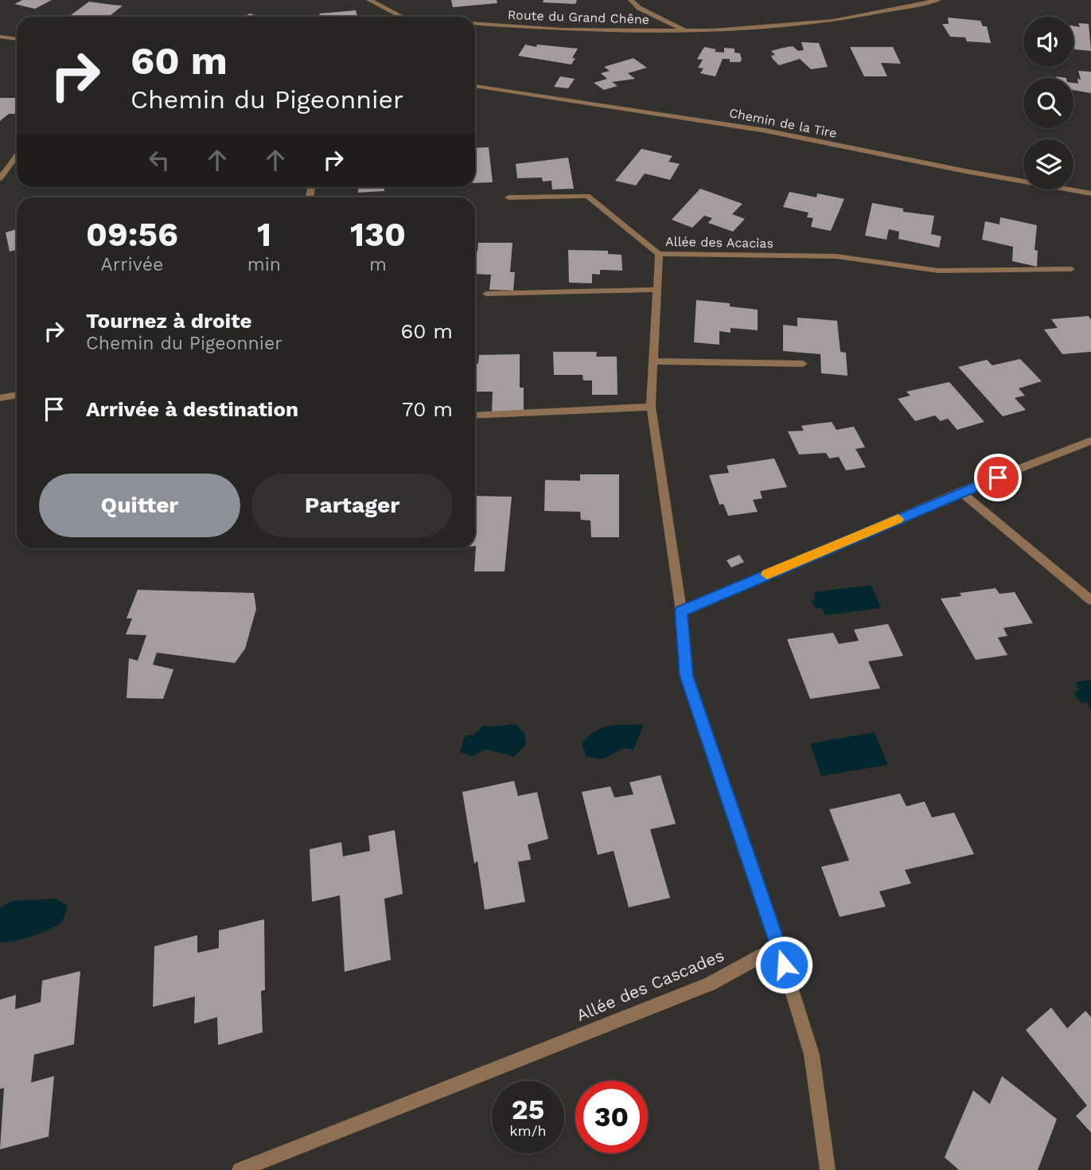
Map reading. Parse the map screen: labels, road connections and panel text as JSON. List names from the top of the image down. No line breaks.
{"streets":{"street":["Route du Grand Chêne","Chemin de la Tire","Allée des Acacias","Allée des Cascades"]},"page":{"turn":["60 m","Chemin du Pigeonnier"],"eta":["09:56","Arrivée","1","min","130","m"],"list":[{"name":"Tournez à droite","note":"Chemin du Pigeonnier","value":"60 m"},{"name":"Arrivée à destination","value":"70 m"}],"buttons":["Quitter","Partager"],"speed":"25 km/h","limit":"30"}}
